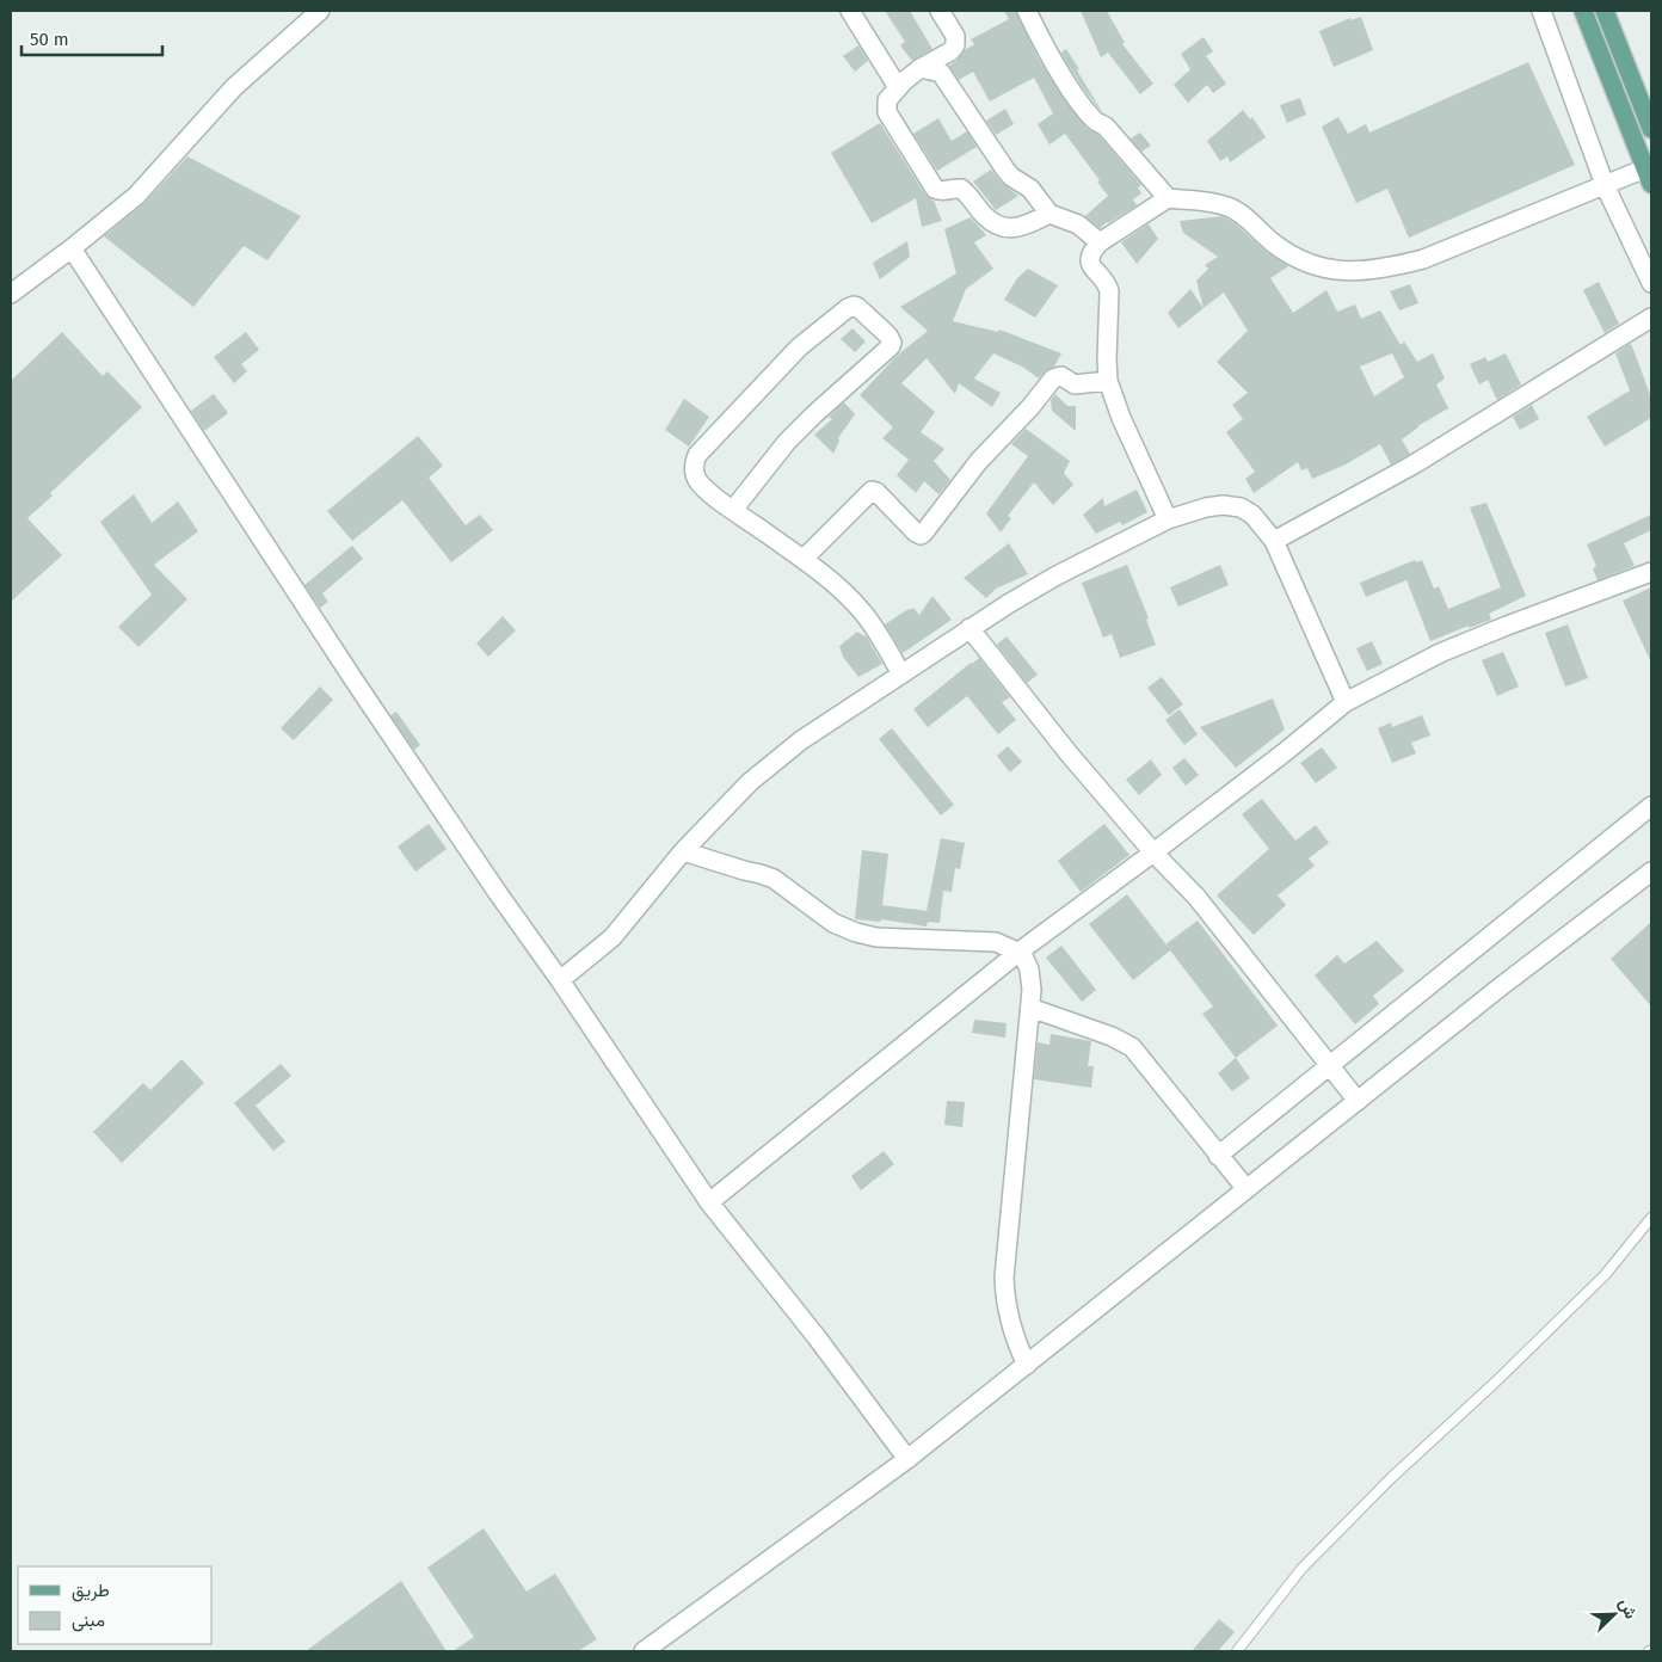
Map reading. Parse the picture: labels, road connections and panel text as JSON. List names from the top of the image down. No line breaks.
{"legend":["طريق","مبنى"],"scale_bar":"50 m","north":"top right"}
